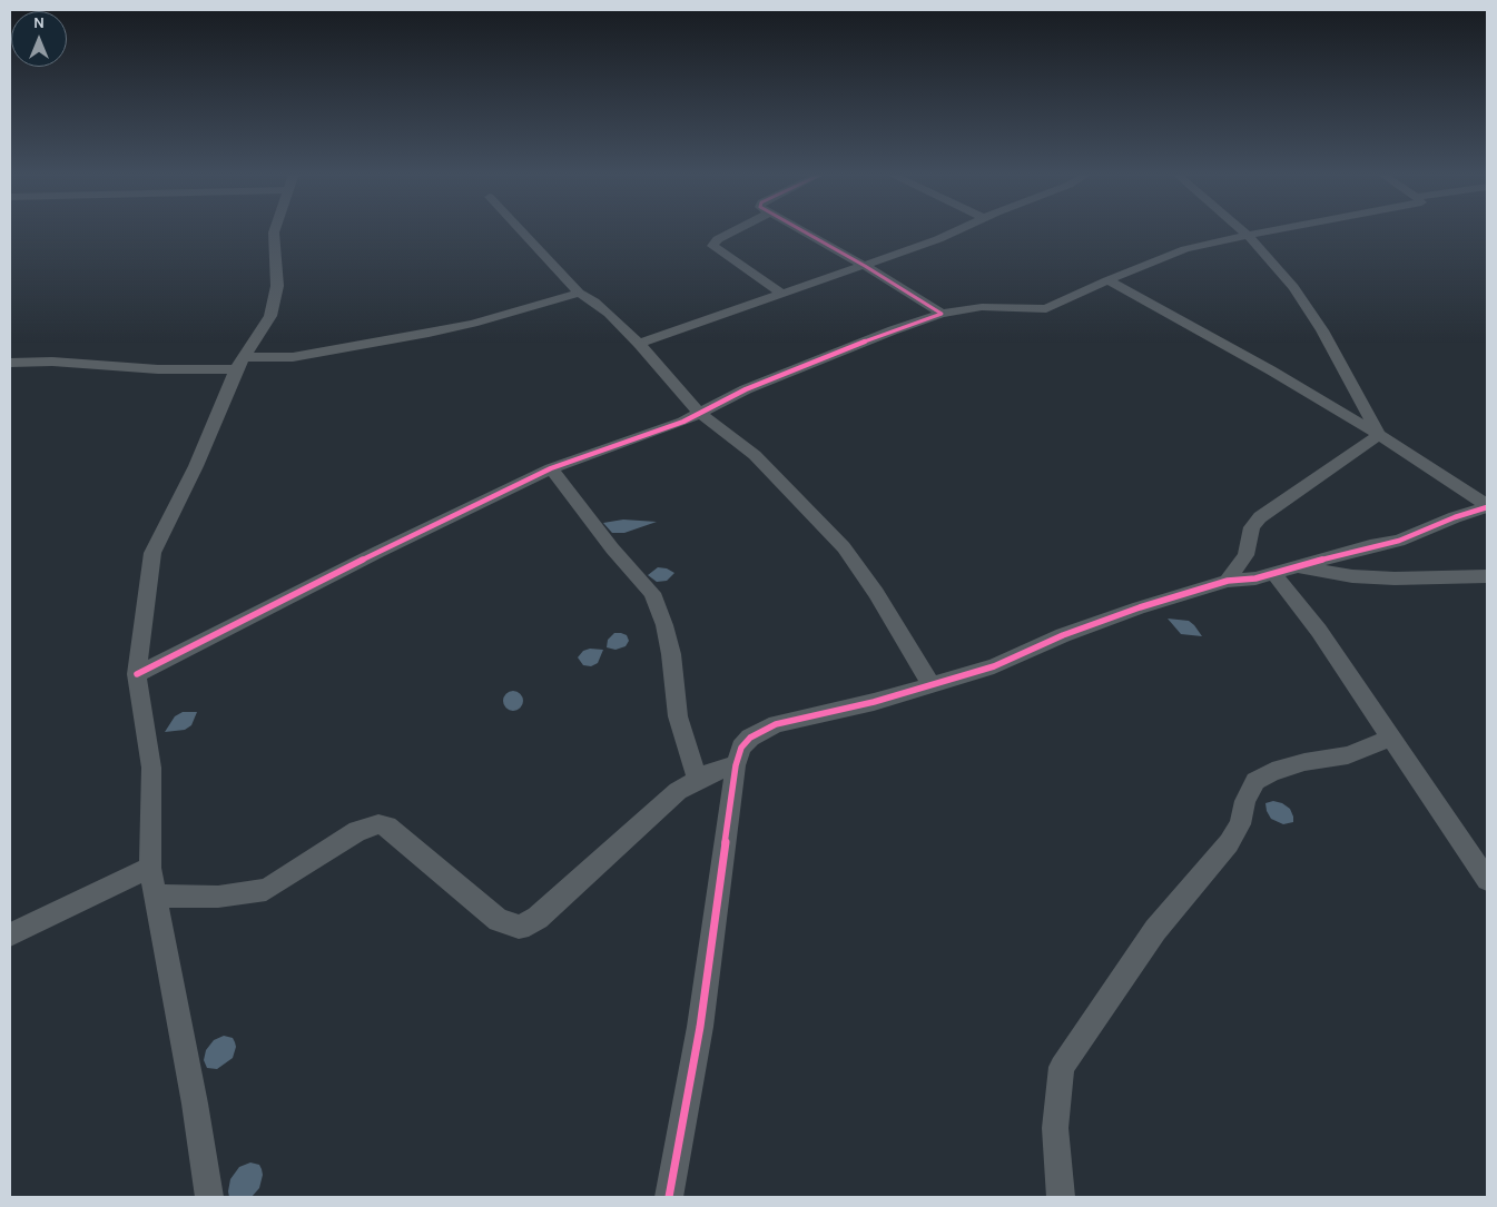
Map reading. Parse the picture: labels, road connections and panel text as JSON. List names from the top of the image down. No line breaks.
{"north":"top"}
